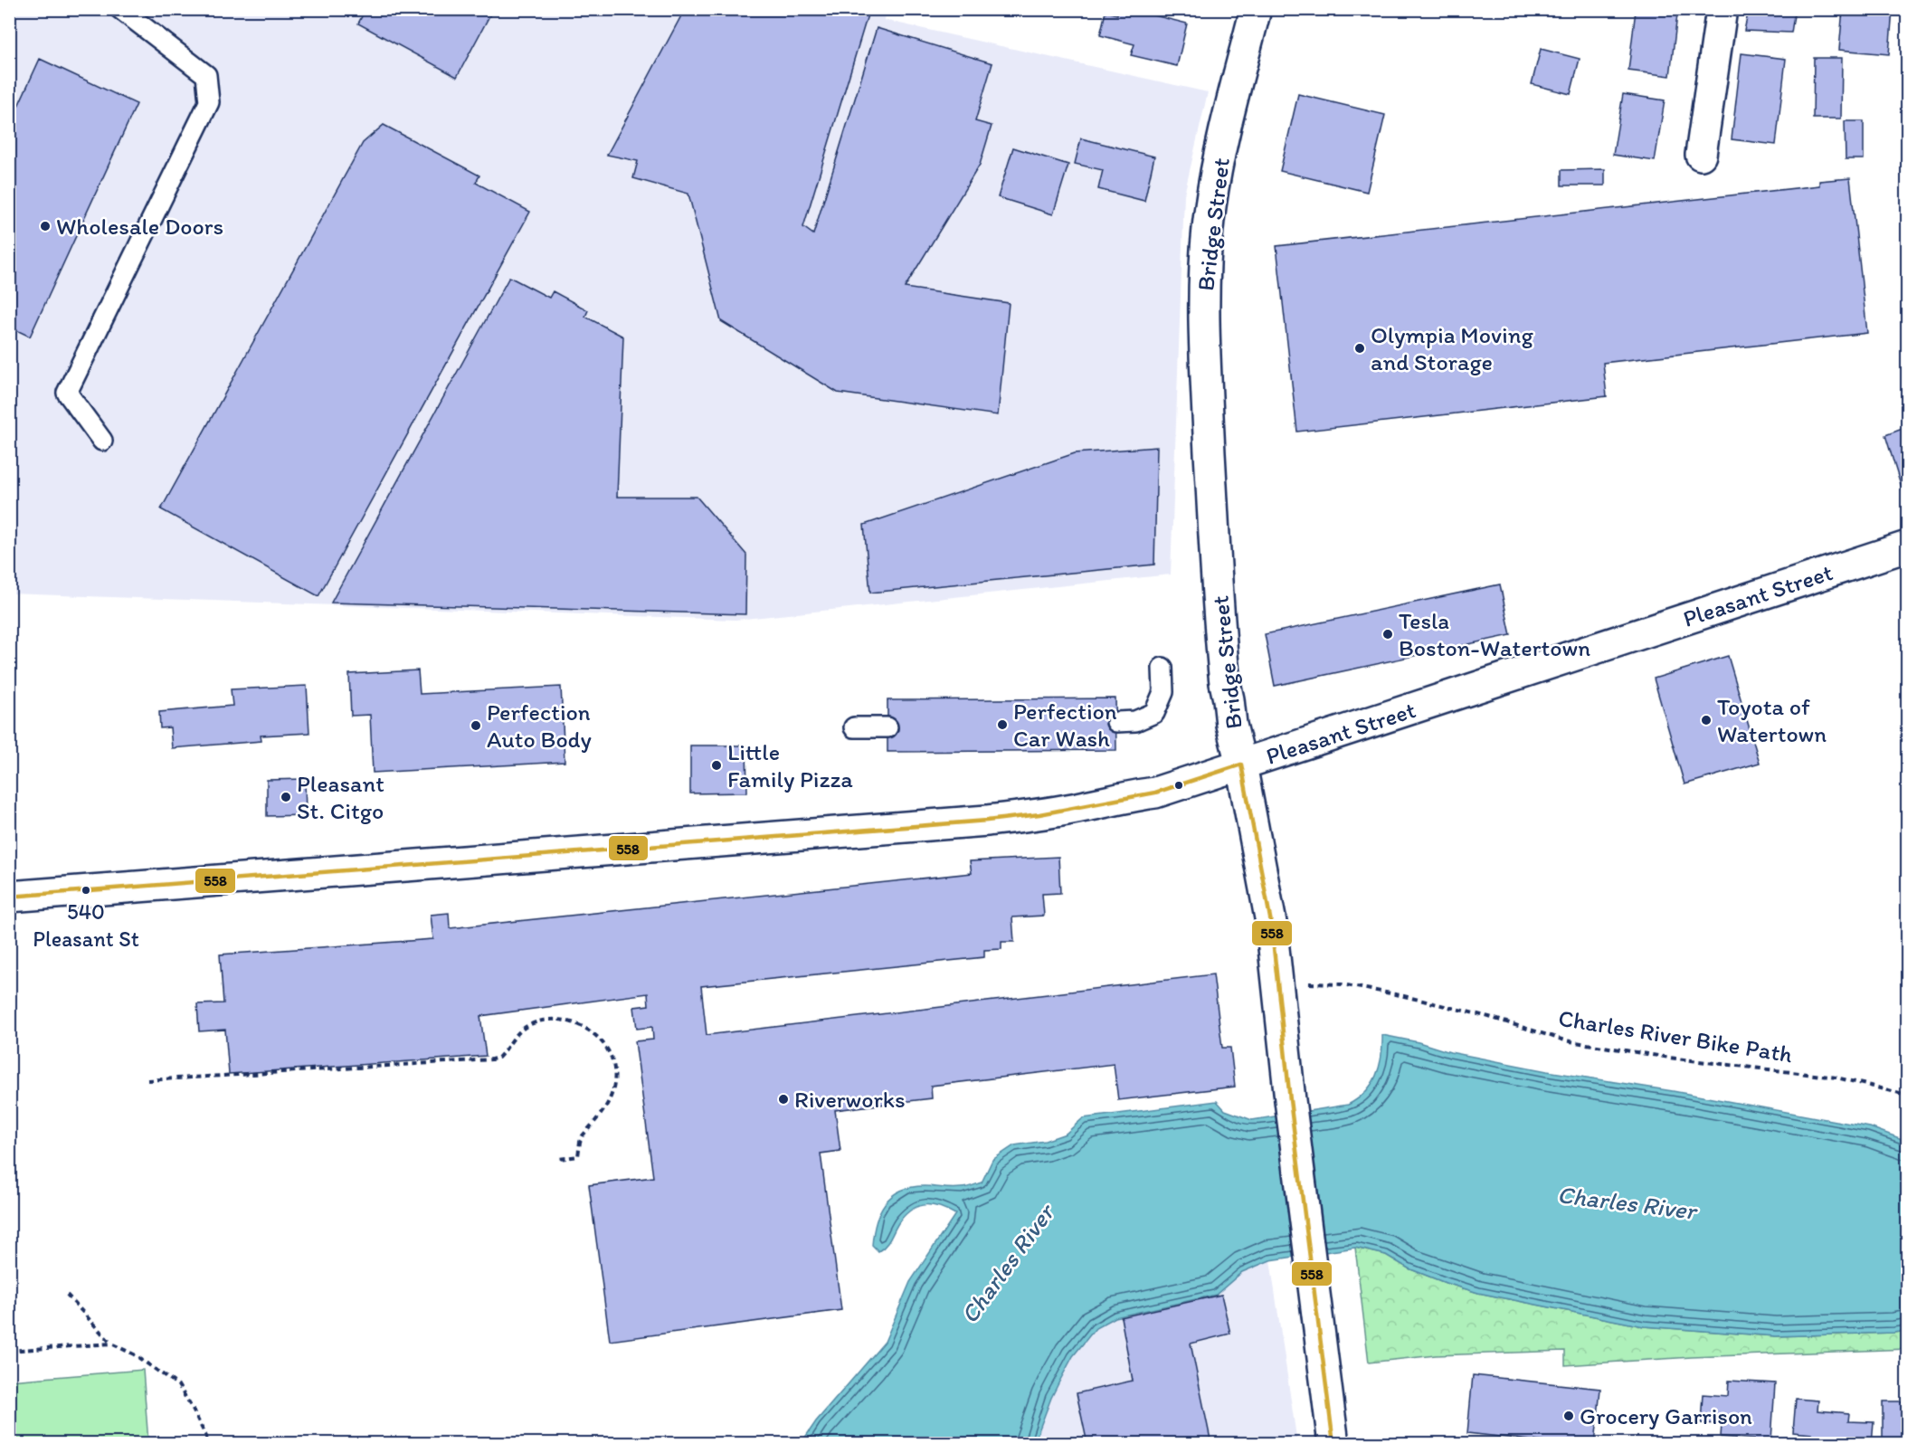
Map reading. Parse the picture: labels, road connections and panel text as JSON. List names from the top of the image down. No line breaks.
{"streets":{"street":["Bridge Street","Pleasant Street"],"path":["Charles River Bike Path"]},"crossings":[["Bridge Street","Pleasant Street"],["Bridge Street","Charles River Bike Path"]],"water":["Charles River"],"places":["Wholesale Doors","Olympia Moving and Storage","Tesla Boston-Watertown","Toyota of Watertown","Perfection Car Wash","Perfection Auto Body","Little Family Pizza","Pleasant St. Citgo","540 Pleasant St","Riverworks","Grocery Garrison"],"lines":["transit line 558"]}
